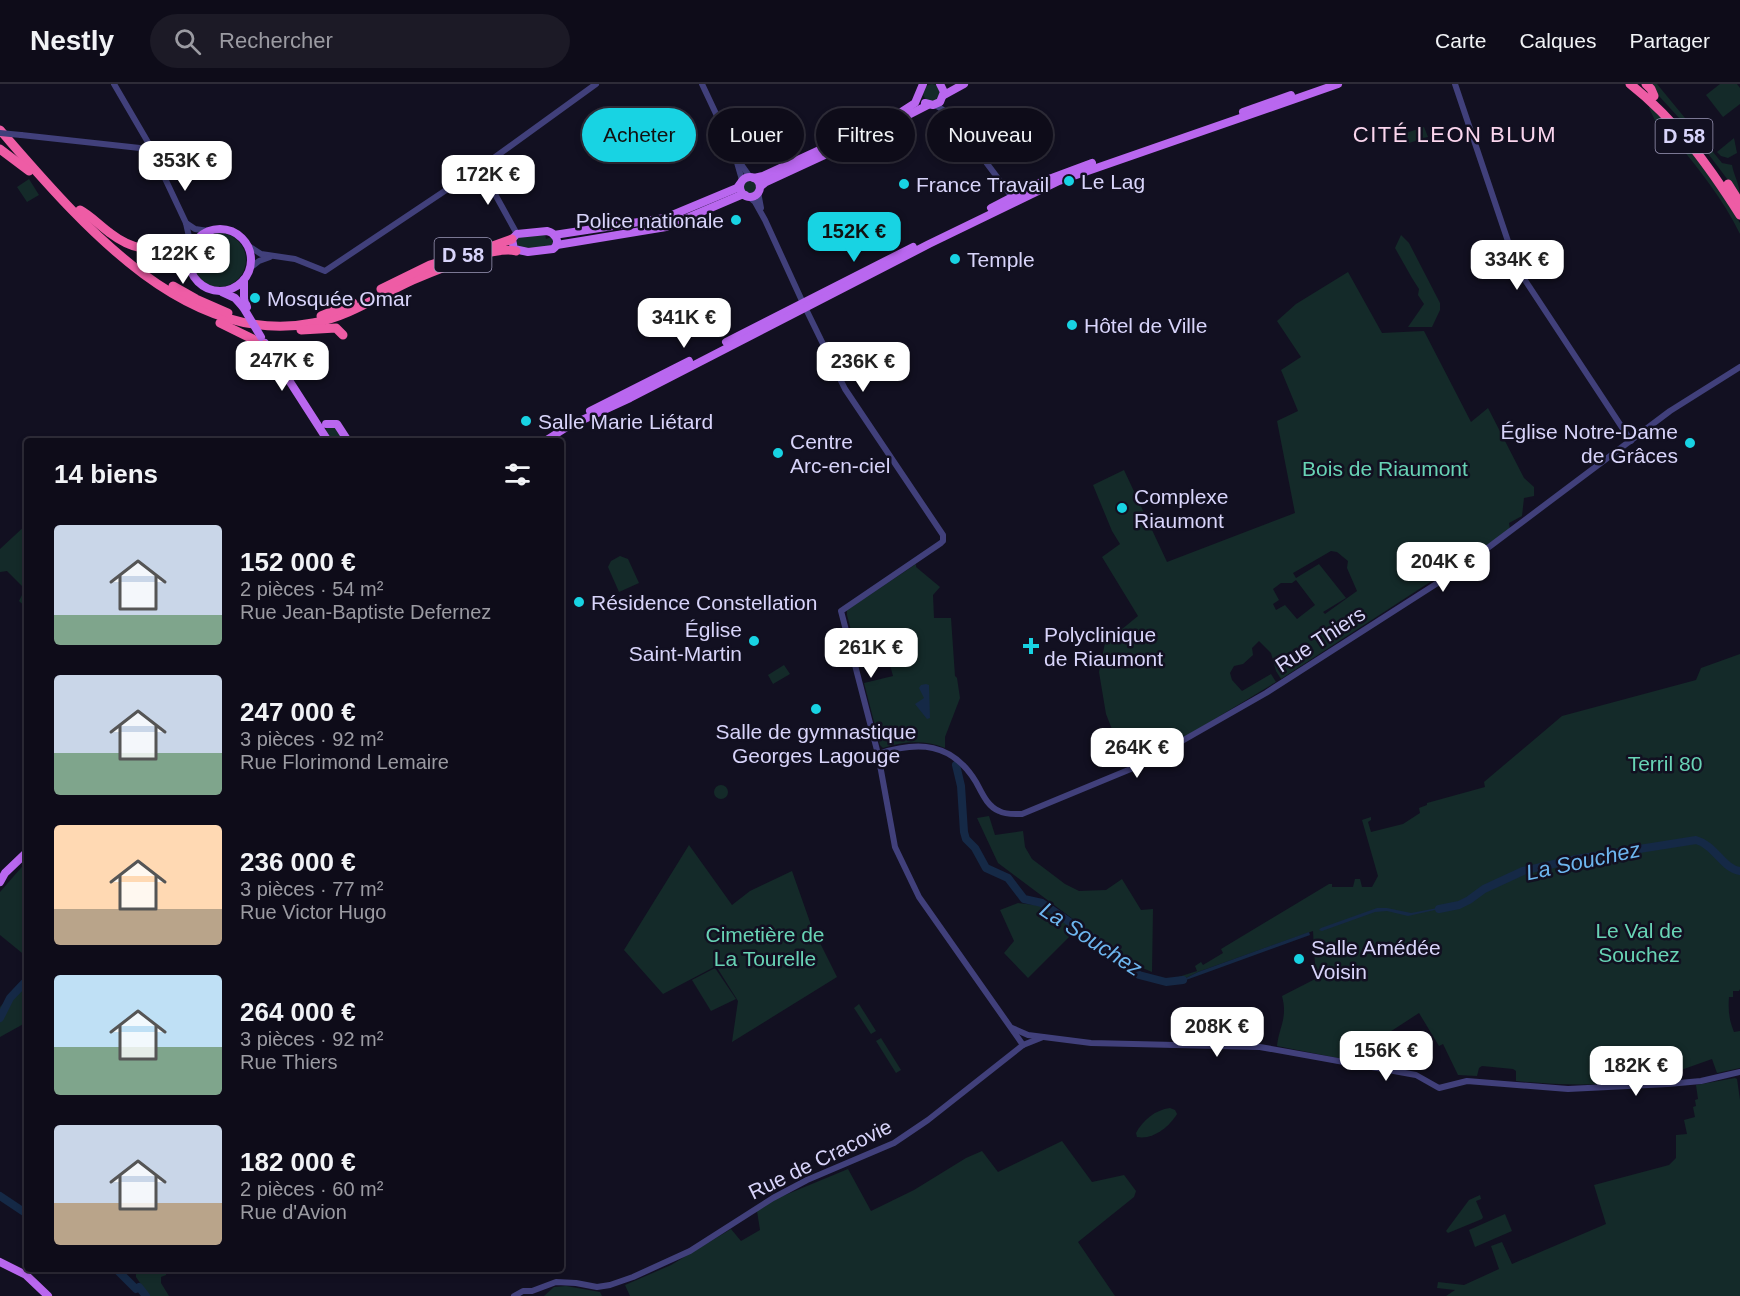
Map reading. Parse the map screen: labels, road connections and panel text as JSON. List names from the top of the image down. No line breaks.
{"streets":{"highway":["D 58"],"street":["Rue Thiers","Rue de Cracovie"]},"districts":["CITÉ LEON BLUM"],"water":["La Souchez"],"parks":["Bois de Riaumont","Terril 80","Le Val de Souchez","Cimetière de La Tourelle"],"places":{"other":["Le Lag","France Travail","Police nationale","Temple","Mosquée Omar","Hôtel de Ville","Salle Marie Liétard","Église Notre-Dame de Grâces","Centre Arc-en-ciel","Complexe Riaumont","Résidence Constellation","Église Saint-Martin","Salle de gymnastique Georges Lagouge","Salle Amédée Voisin"],"health":["Polyclinique de Riaumont"]},"page":{"header":"Nestly","search":"Rechercher","nav":["Carte","Calques","Partager"],"chip":["Acheter","Louer","Filtres","Nouveau"],"price":["353K €","172K €","152K €","122K €","334K €","341K €","247K €","236K €","204K €","261K €","264K €","208K €","156K €","182K €"],"heading":"14 biens","list":[{"name":"152 000 €","note":"2 pièces · 54 m² · Rue Jean-Baptiste Defernez"},{"name":"247 000 €","note":"3 pièces · 92 m² · Rue Florimond Lemaire"},{"name":"236 000 €","note":"3 pièces · 77 m² · Rue Victor Hugo"},{"name":"264 000 €","note":"3 pièces · 92 m² · Rue Thiers"},{"name":"182 000 €","note":"2 pièces · 60 m² · Rue d'Avion"}]}}
